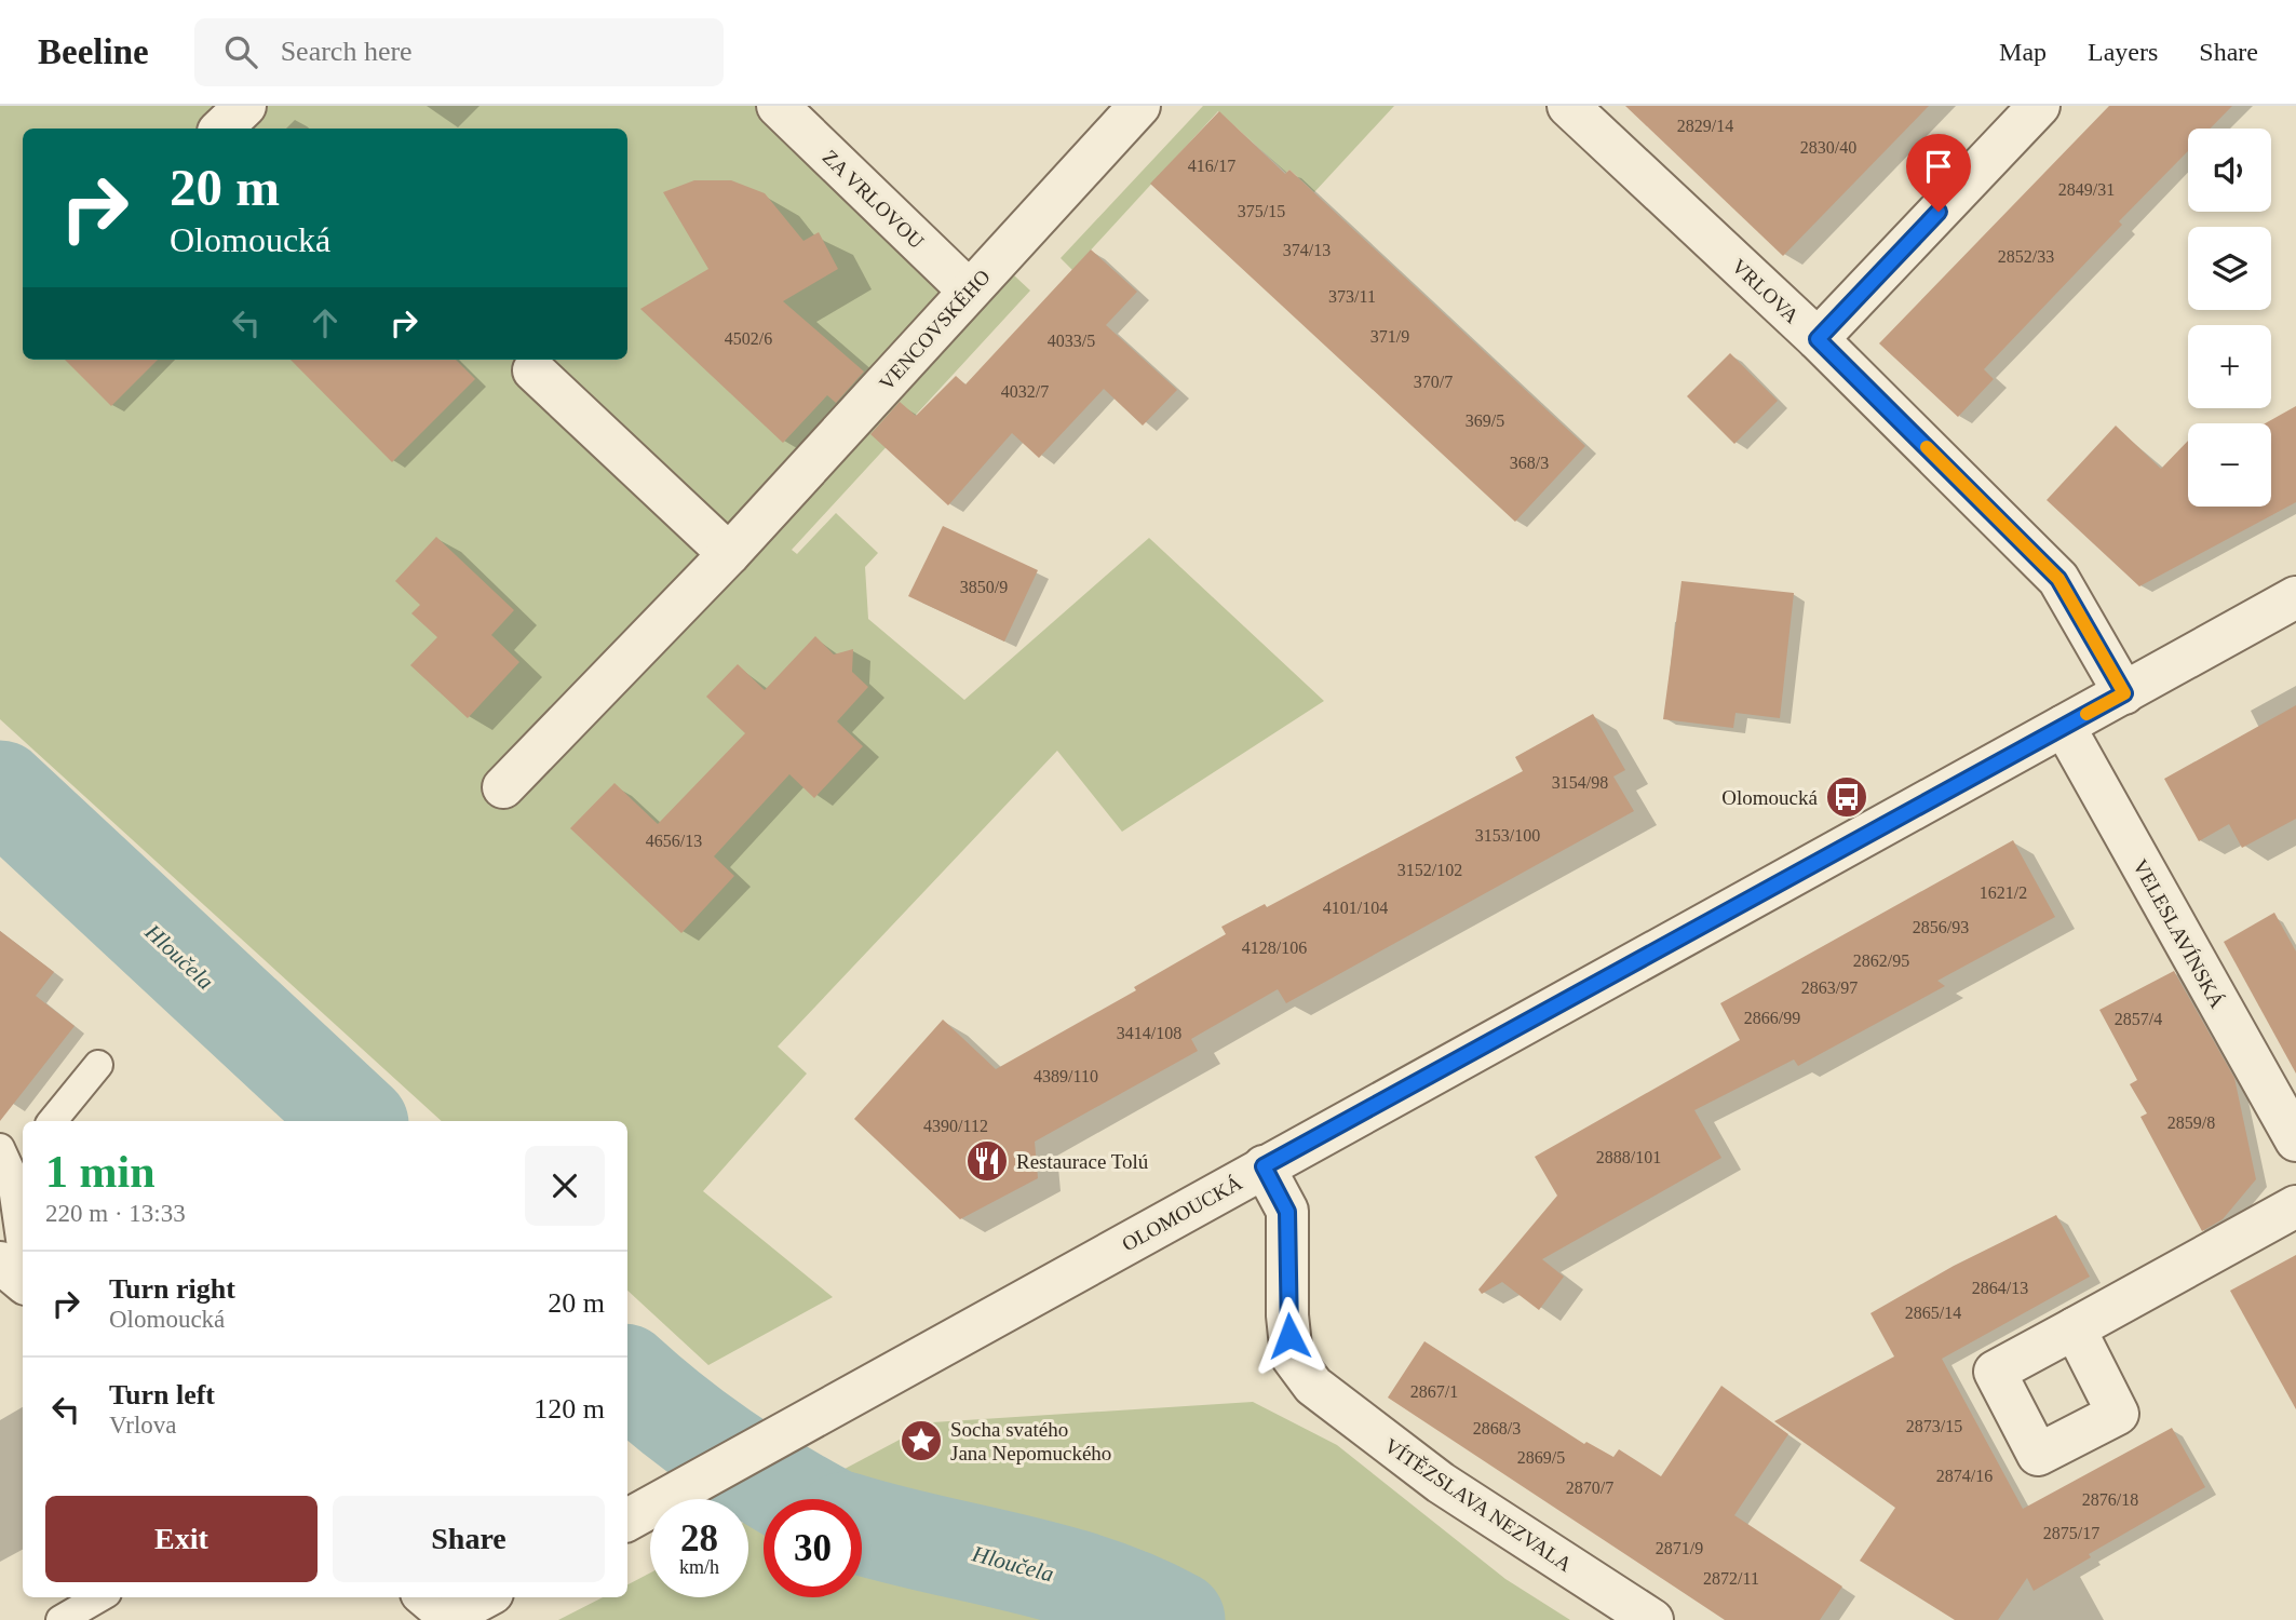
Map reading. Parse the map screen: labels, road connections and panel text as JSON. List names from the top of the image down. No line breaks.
{"streets":{"street":["ZA VRLOVOU","VRLOVA","VENCOVSKÉHO","VELESLAVÍNSKÁ","OLOMOUCKÁ","VÍTĚZSLAVA NEZVALA"]},"crossings":[["ZA VRLOVOU","VENCOVSKÉHO"],["VRLOVA","OLOMOUCKÁ"],["VELESLAVÍNSKÁ","OLOMOUCKÁ"],["OLOMOUCKÁ","VÍTĚZSLAVA NEZVALA"]],"water":["Hloučela"],"places":{"bus stop":["Olomoucká"],"restaurant":["Restaurace Tolú"],"place":["Socha svatého Jana Nepomuckého"]},"house_numbers":["2829/14","2830/40","416/17","2849/31","375/15","374/13","2852/33","373/11","371/9","4502/6","4033/5","370/7","4032/7","369/5","368/3","3850/9","3154/98","3153/100","4656/13","3152/102","1621/2","4101/104","2856/93","4128/106","2862/95","2863/97","2866/99","2857/4","3414/108","4389/110","2859/8","4390/112","2888/101","2864/13","2865/14","2867/1","2873/15","2868/3","2869/5","2874/16","2870/7","2876/18","2875/17","2871/9","2872/11"],"page":{"header":"Beeline","search":"Search here","nav":["Map","Layers","Share"],"map_buttons":["+","−"],"turn":["20 m","Olomoucká"],"heading":["1 min","220 m · 13:33"],"list":[{"name":"Turn right","note":"Olomoucká","value":"20 m"},{"name":"Turn left","note":"Vrlova","value":"120 m"}],"buttons":["Exit","Share"],"speed":"28 km/h","limit":"30"}}
